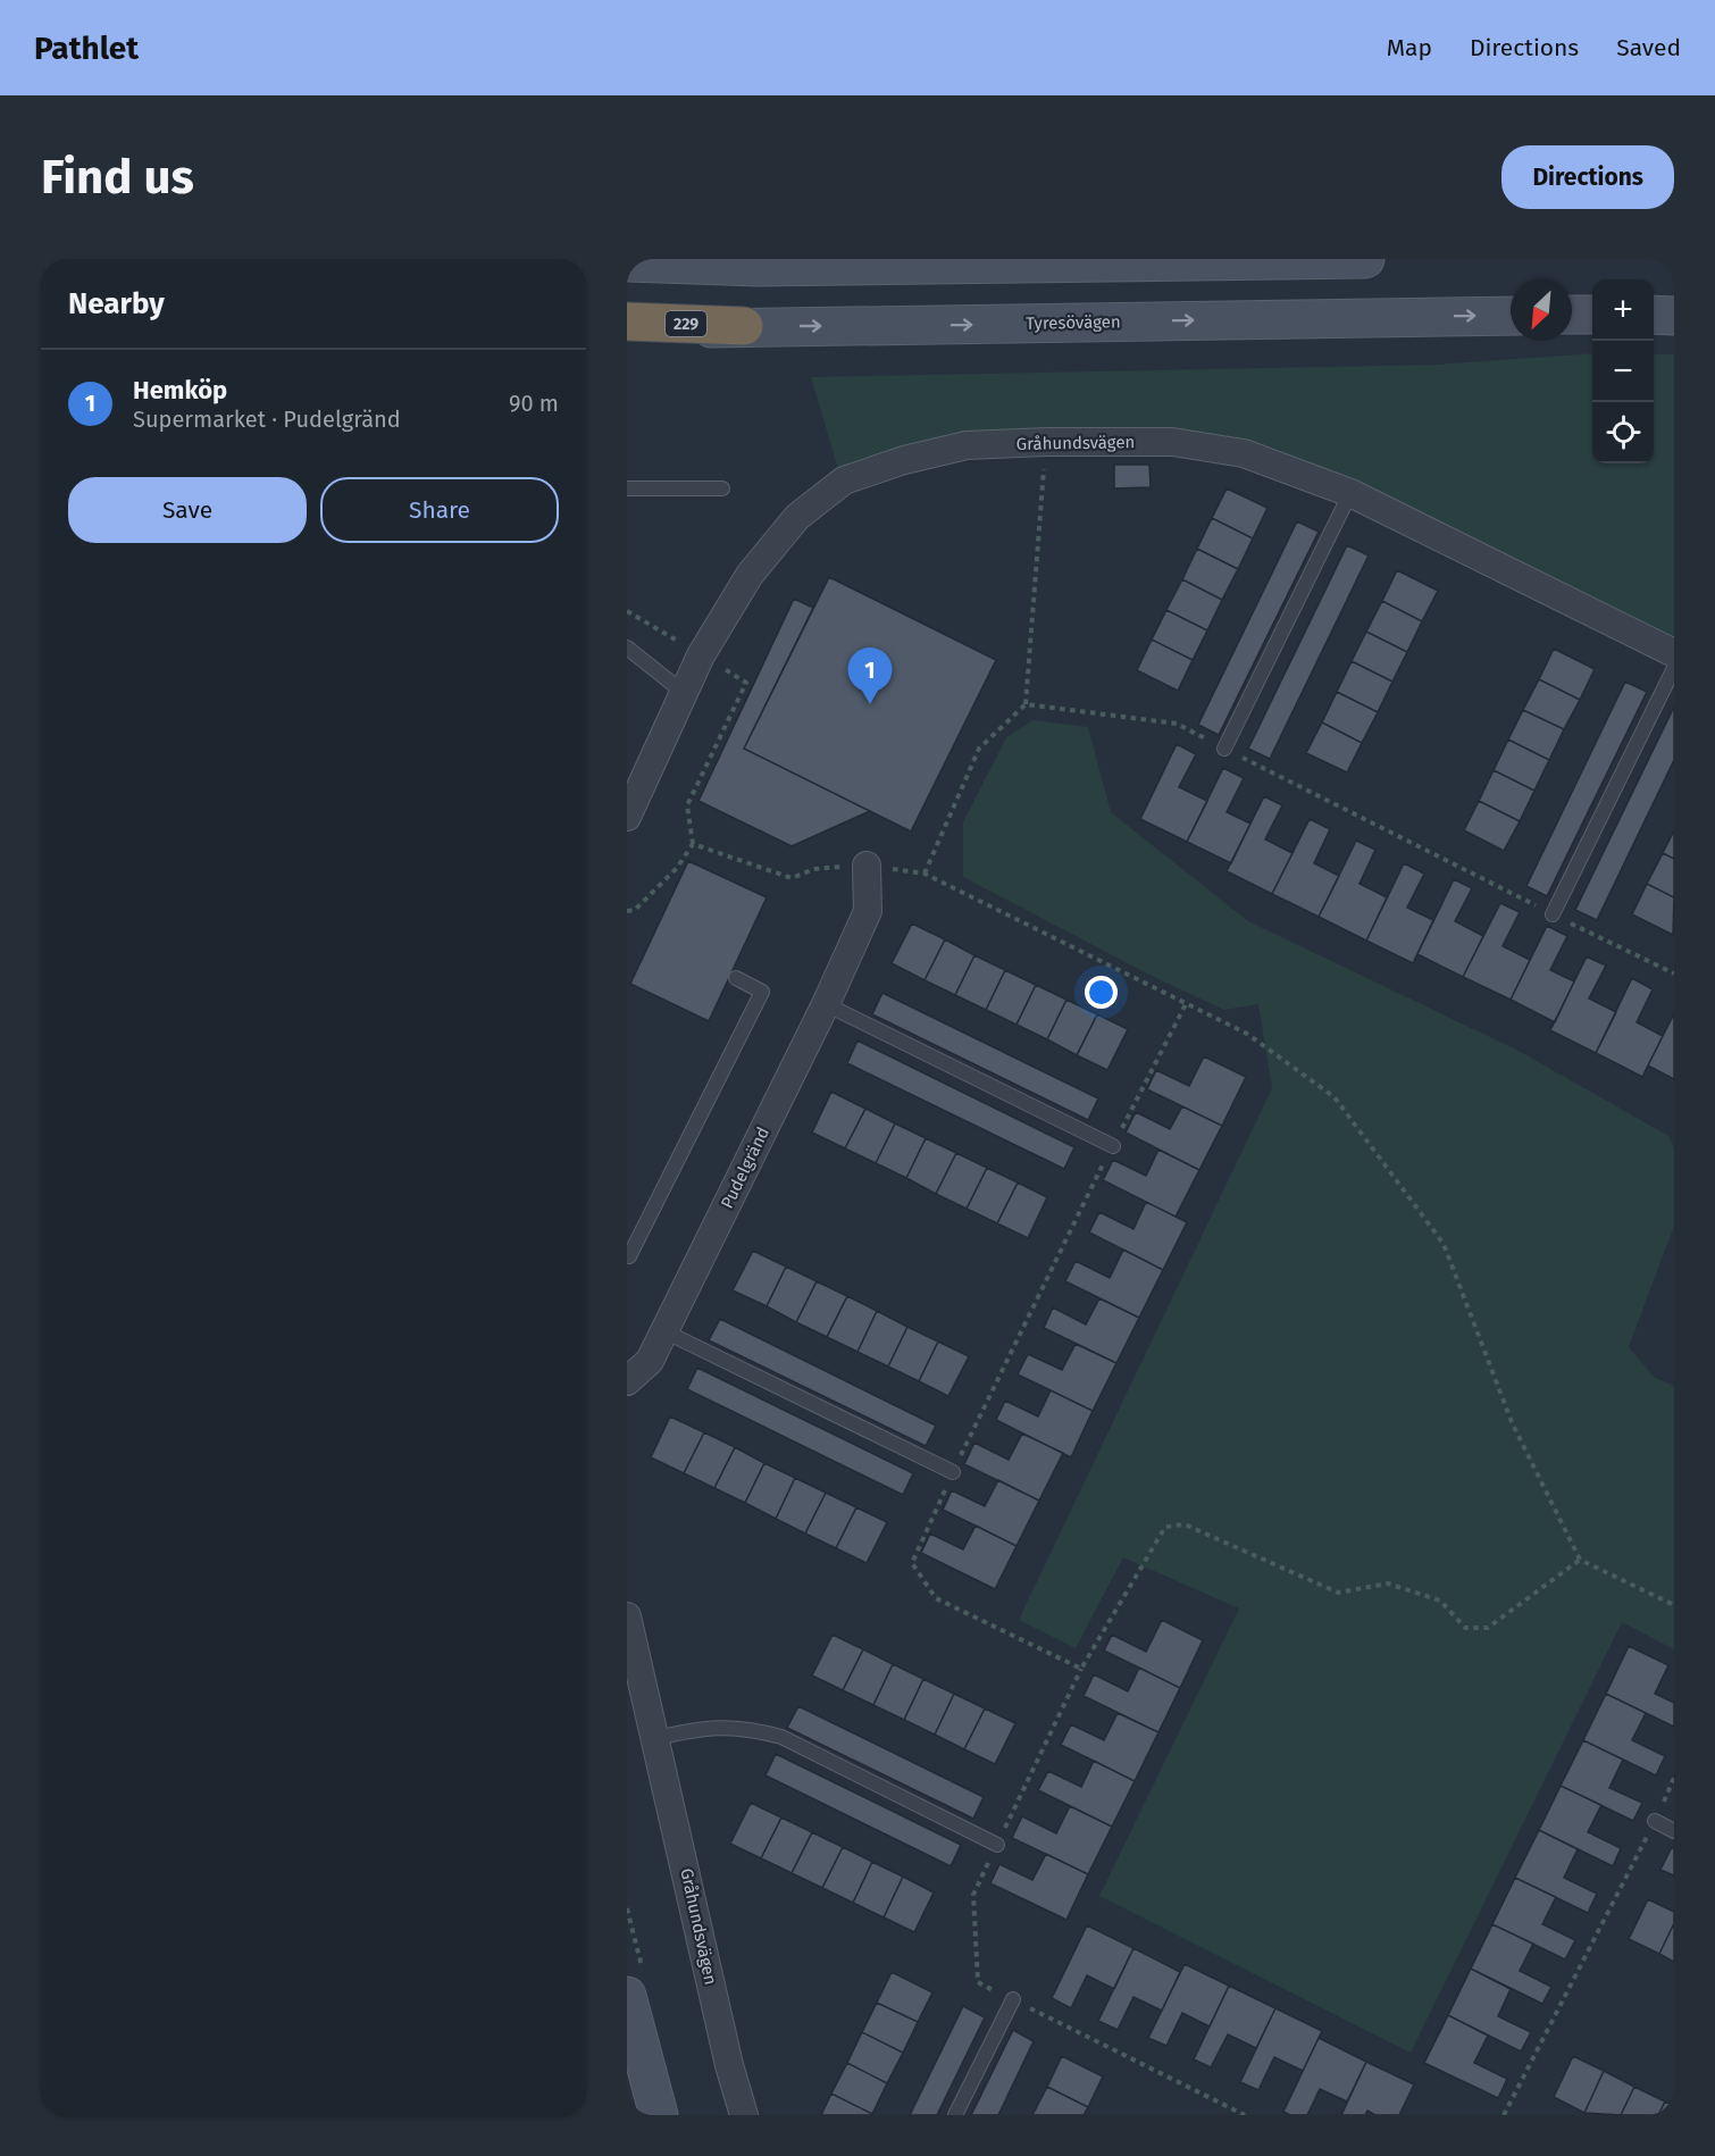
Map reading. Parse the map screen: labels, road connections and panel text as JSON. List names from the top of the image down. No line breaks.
{"streets":{"highway":["Tyresövägen","229"],"street":["Gråhundsvägen","Pudelgränd"]},"north":"bottom left","page":{"header":"Pathlet","nav":["Map","Directions","Saved"],"buttons":["Directions",["Save","Share"]],"title":"Find us","heading":"Nearby","map_buttons":["+","−"],"list":[{"mark":"1","name":"Hemköp","note":"Supermarket · Pudelgränd","value":"90 m"}],"pins":"1"}}
